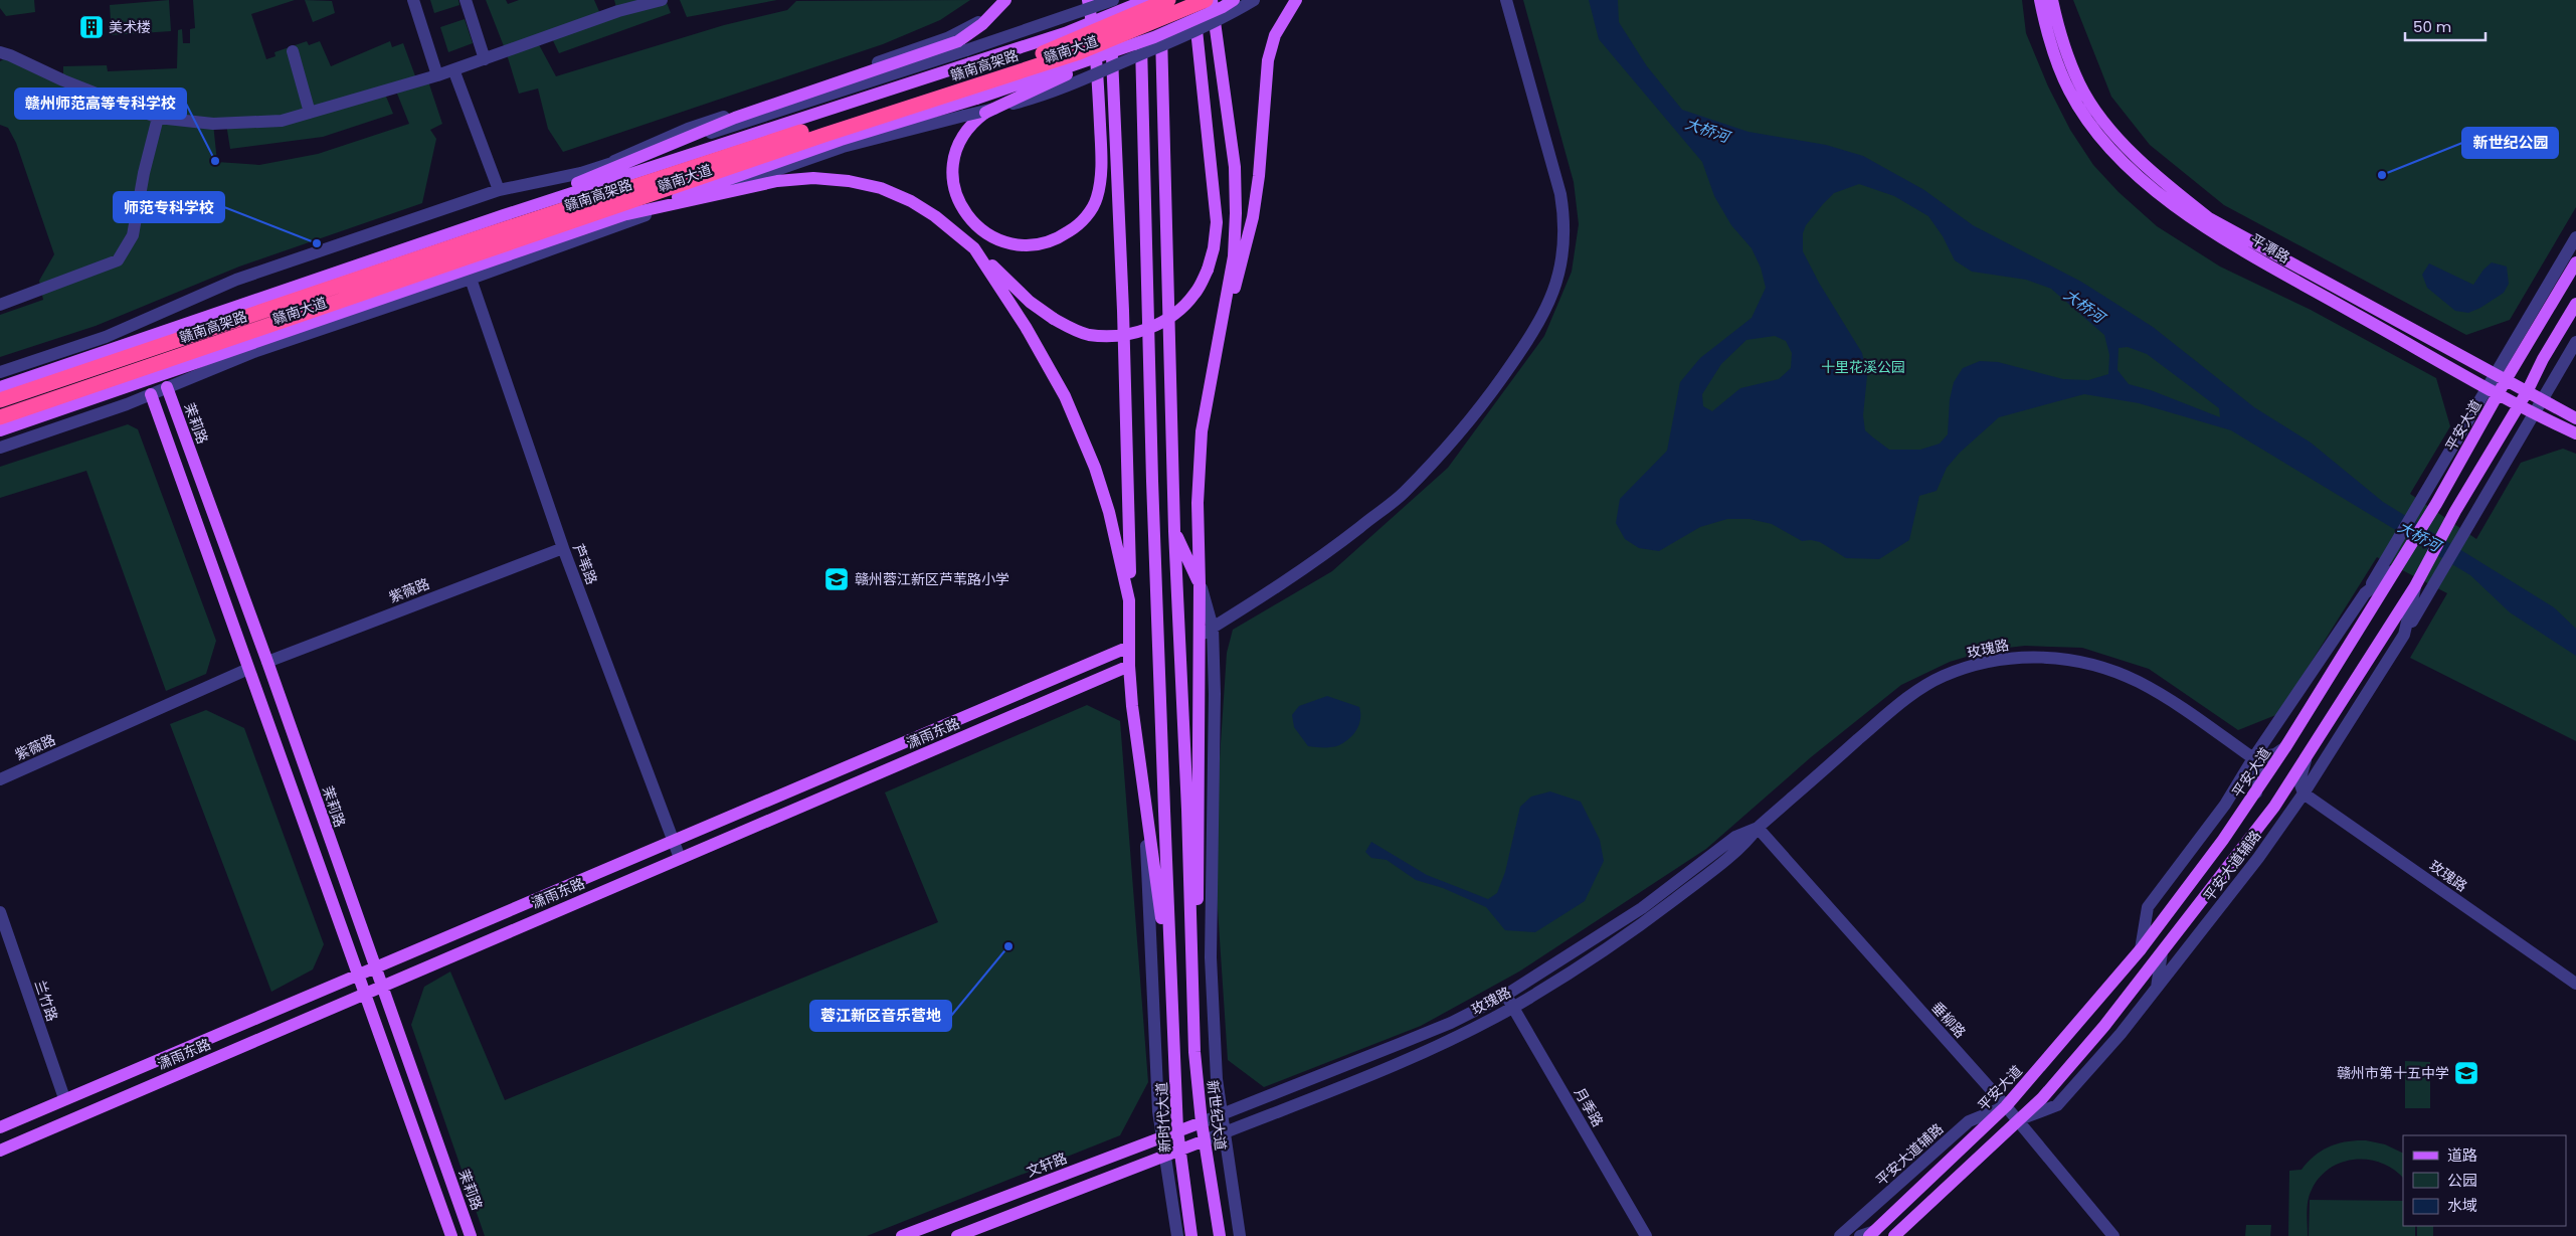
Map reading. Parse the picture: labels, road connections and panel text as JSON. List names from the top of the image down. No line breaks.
{"streets":{"highway":["赣南高架路"],"main road":["赣南大道","平潭路","茉莉路","平安大道","潇雨东路","新世纪大道","新时代大道","文轩路"],"street":["芦苇路","紫薇路","玫瑰路","平安大道辅路","兰竹路","垂柳路","月季路"]},"crossings":[["平潭路","平安大道"],["茉莉路","紫薇路"],["茉莉路","潇雨东路"],["平安大道","平安大道辅路"],["平安大道","垂柳路"],["芦苇路","紫薇路"],["芦苇路","潇雨东路"],["玫瑰路","平安大道辅路"],["玫瑰路","垂柳路"],["玫瑰路","月季路"],["玫瑰路","新世纪大道"],["玫瑰路","文轩路"],["潇雨东路","兰竹路"],["平安大道辅路","垂柳路"],["新世纪大道","文轩路"],["新时代大道","文轩路"]],"water":["大桥河"],"parks":["十里花溪公园"],"places":{"building":["美术楼"],"other":["赣州师范高等专科学校","新世纪公园","师范专科学校","蓉江新区音乐营地"],"school or university":["赣州蓉江新区芦苇路小学","赣州市第十五中学"]},"legend":["道路","公园","水域"],"scale_bar":"50 m"}
